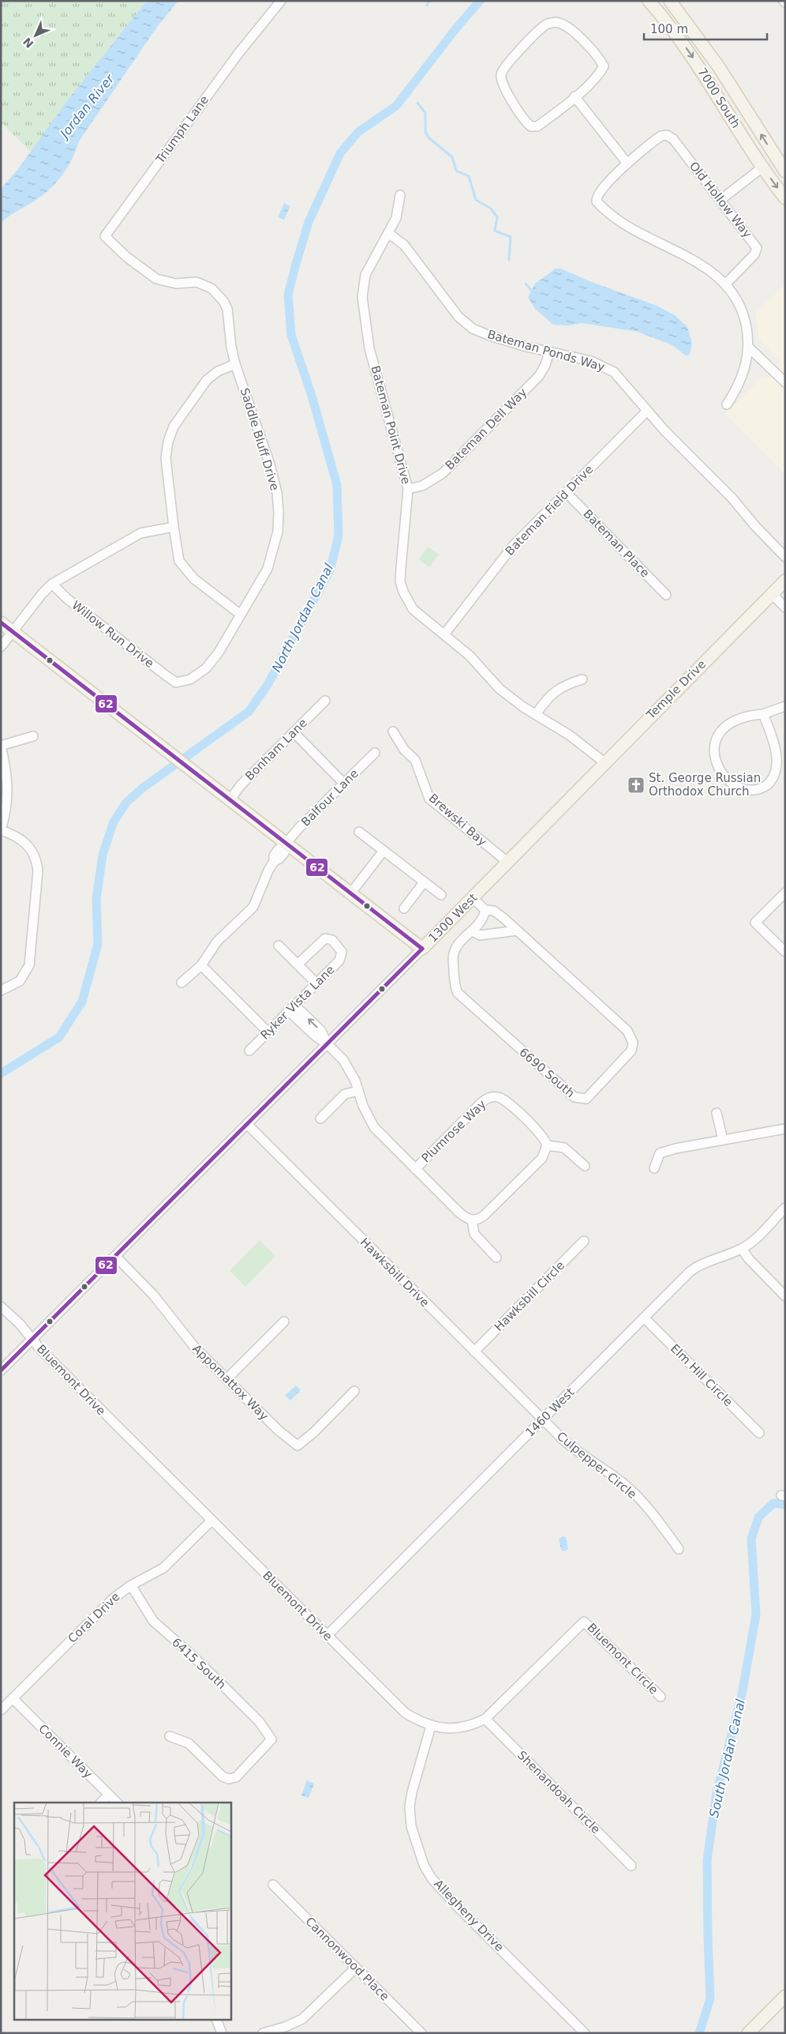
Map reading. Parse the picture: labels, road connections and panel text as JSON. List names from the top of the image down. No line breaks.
{"streets":{"main road":["7000 South","Temple Drive","1300 West"],"street":["Triumph Lane","Old Hollow Way","Bateman Ponds Way","Bateman Point Drive","Bateman Dell Way","Saddle Bluff Drive","Bateman Field Drive","Bateman Place","Willow Run Drive","Bonham Lane","Balfour Lane","Brewski Bay","Ryker Vista Lane","6690 South","Plumrose Way","Hawksbill Drive","Hawksbill Circle","Elm Hill Circle","Bluemont Drive","Appomattox Way","1460 West","Culpepper Circle","Coral Drive","Bluemont Circle","6415 South","Connie Way","Shenandoah Circle","Allegheny Drive","Cannonwood Place"]},"crossings":[["Triumph Lane","Saddle Bluff Drive"],["Bateman Ponds Way","Bateman Point Drive"],["Bateman Ponds Way","Bateman Dell Way"],["Bateman Ponds Way","Bateman Field Drive"],["Bateman Point Drive","Bateman Dell Way"],["Bateman Point Drive","Bateman Field Drive"],["Bateman Point Drive","Temple Drive"],["Saddle Bluff Drive","Willow Run Drive"],["Bateman Field Drive","Bateman Place"],["Temple Drive","1300 West"],["Brewski Bay","1300 West"],["1300 West","6690 South"],["1300 West","Hawksbill Drive"],["1300 West","Bluemont Drive"],["1300 West","Appomattox Way"],["Hawksbill Drive","Hawksbill Circle"],["Hawksbill Drive","1460 West"],["Hawksbill Drive","Culpepper Circle"],["Elm Hill Circle","1460 West"],["Bluemont Drive","1460 West"],["Bluemont Drive","Coral Drive"],["Bluemont Drive","Bluemont Circle"],["Bluemont Drive","Shenandoah Circle"],["Bluemont Drive","Allegheny Drive"],["1460 West","Culpepper Circle"],["Coral Drive","6415 South"],["Coral Drive","Connie Way"]],"water":["Jordan River","North Jordan Canal","South Jordan Canal"],"places":{"church":["St. George Russian Orthodox Church"]},"lines":["transit line 62"],"scale_bar":"100 m","north":"bottom left"}
